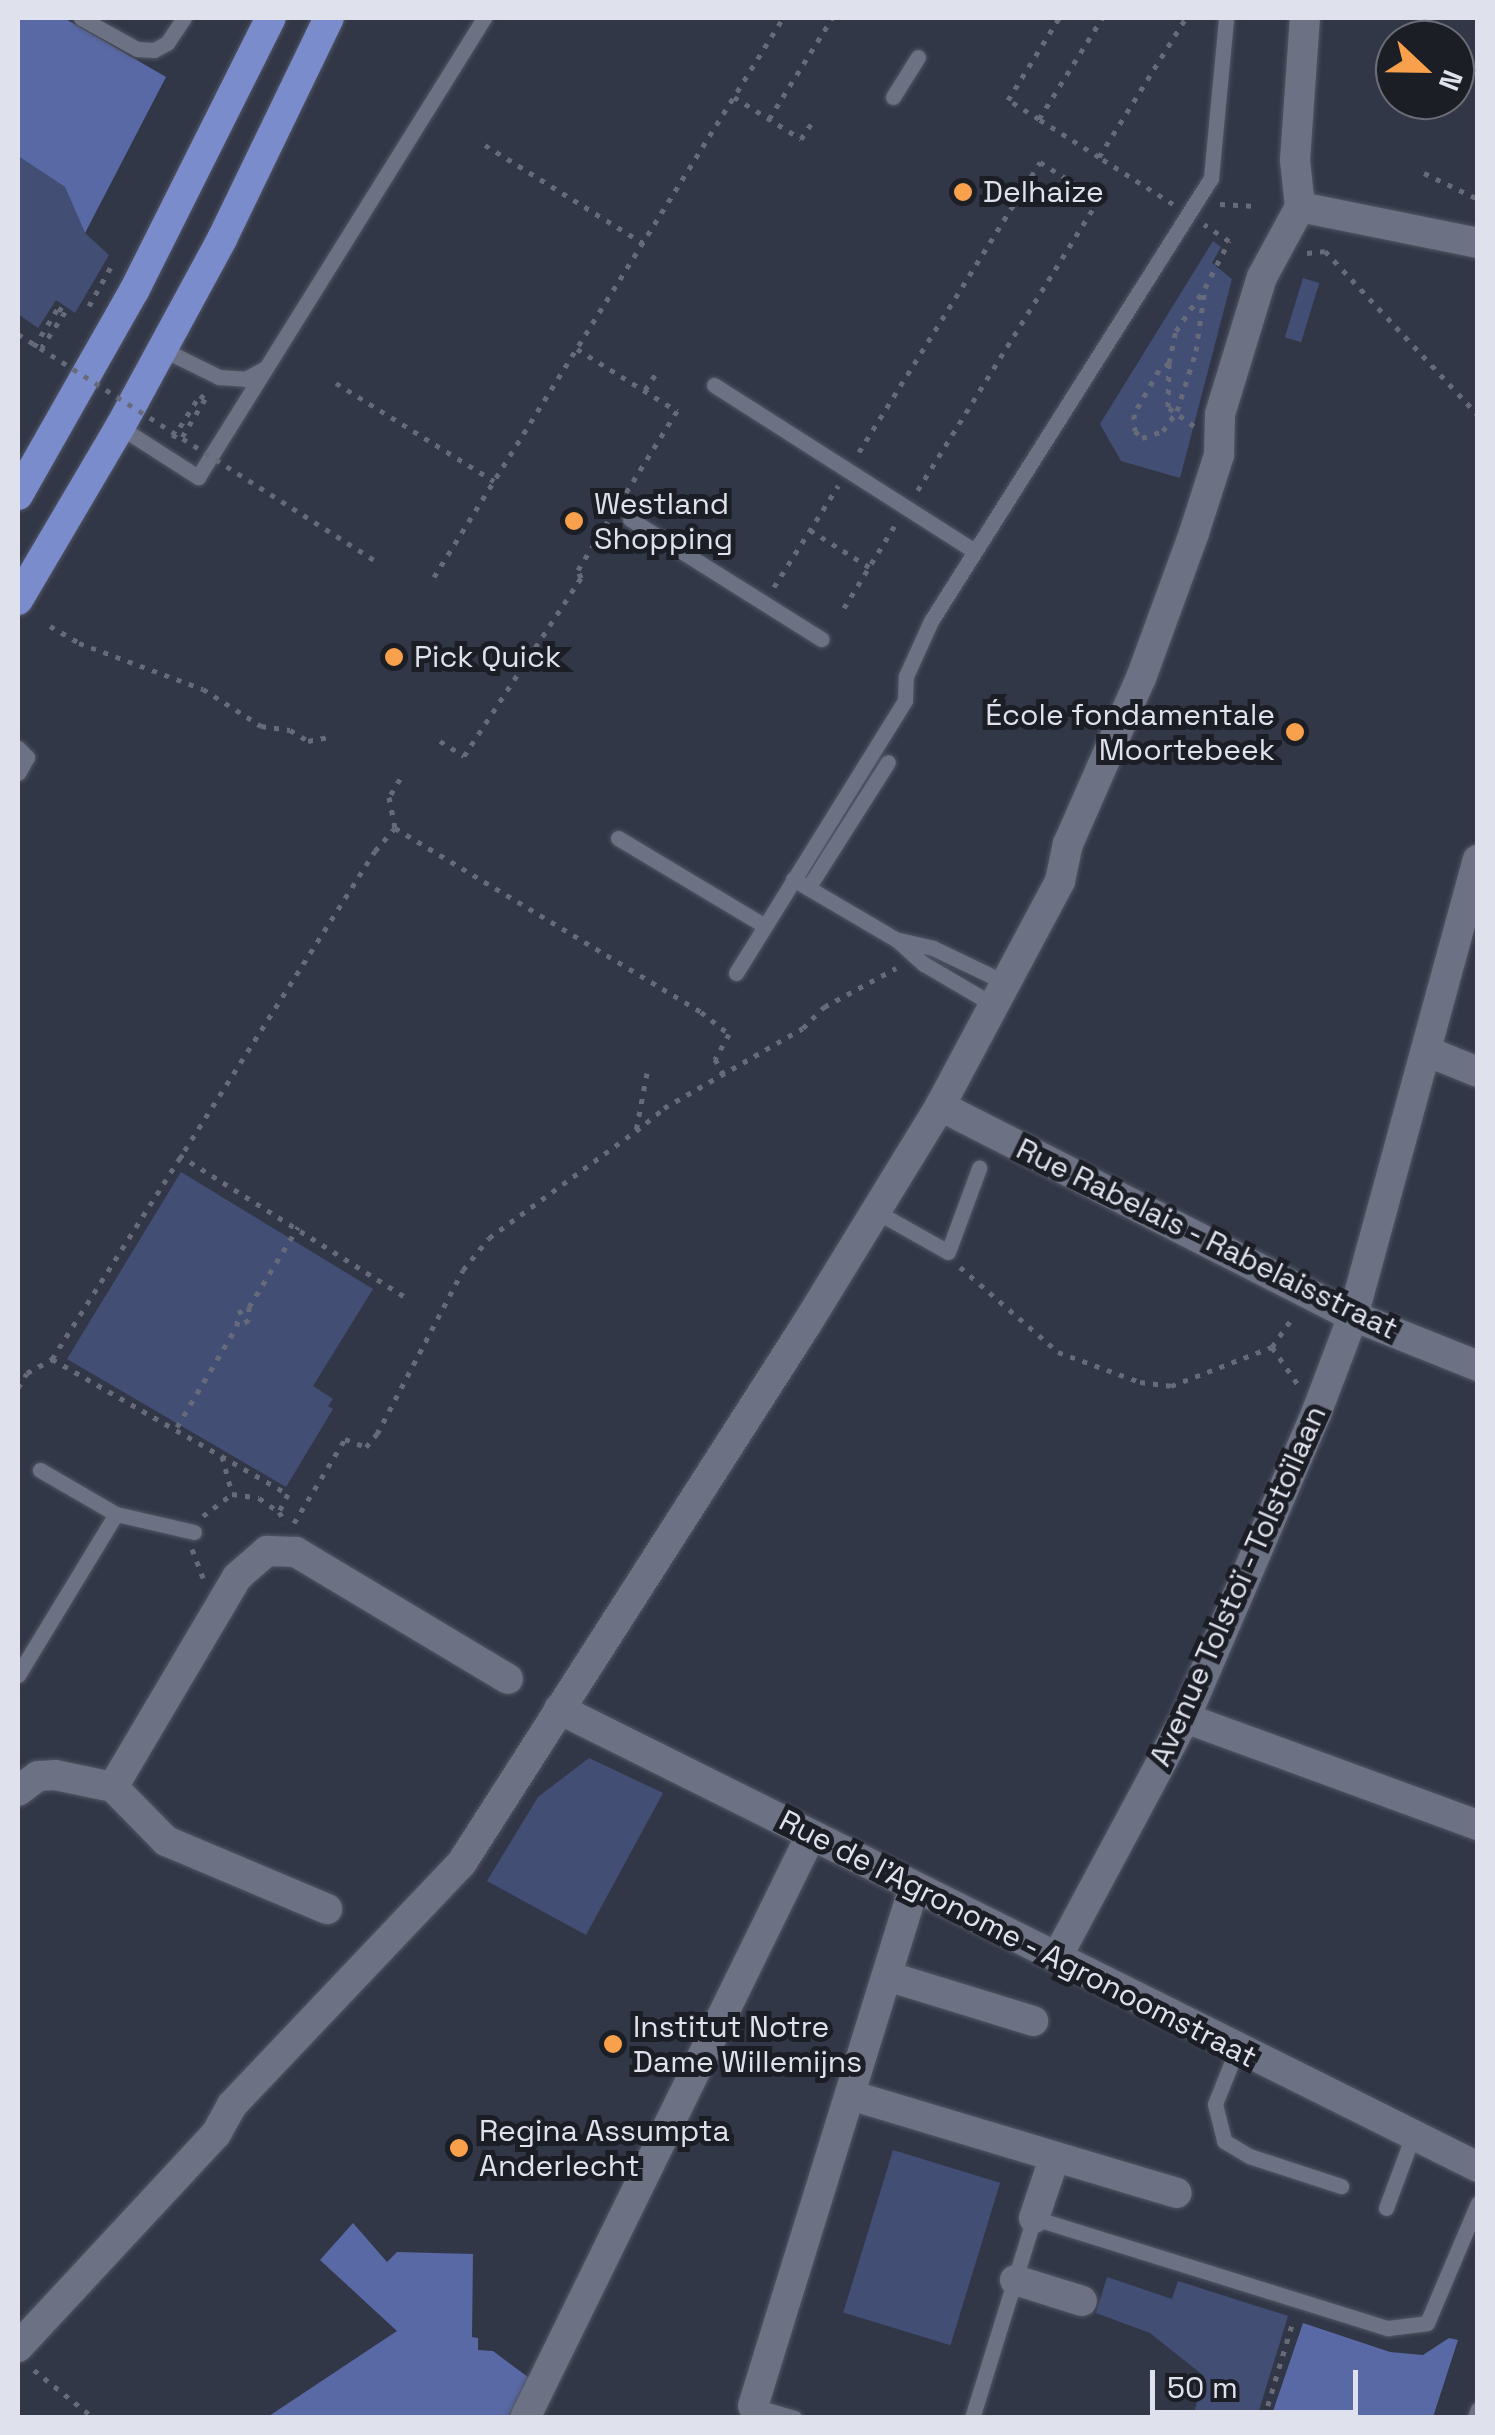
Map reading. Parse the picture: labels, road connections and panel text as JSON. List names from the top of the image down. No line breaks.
{"streets":{"street":["Rue Rabelais - Rabelaisstraat","Avenue Tolstoï - Tolstoïlaan","Rue de l'Agronome - Agronoomstraat"]},"crossings":[["Rue Rabelais - Rabelaisstraat","Avenue Tolstoï - Tolstoïlaan"],["Avenue Tolstoï - Tolstoïlaan","Rue de l'Agronome - Agronoomstraat"]],"places":["Delhaize","Westland Shopping","Pick Quick","École fondamentale Moortebeek","Institut Notre Dame Willemijns","Regina Assumpta Anderlecht"],"scale_bar":"50 m","north":"right"}
